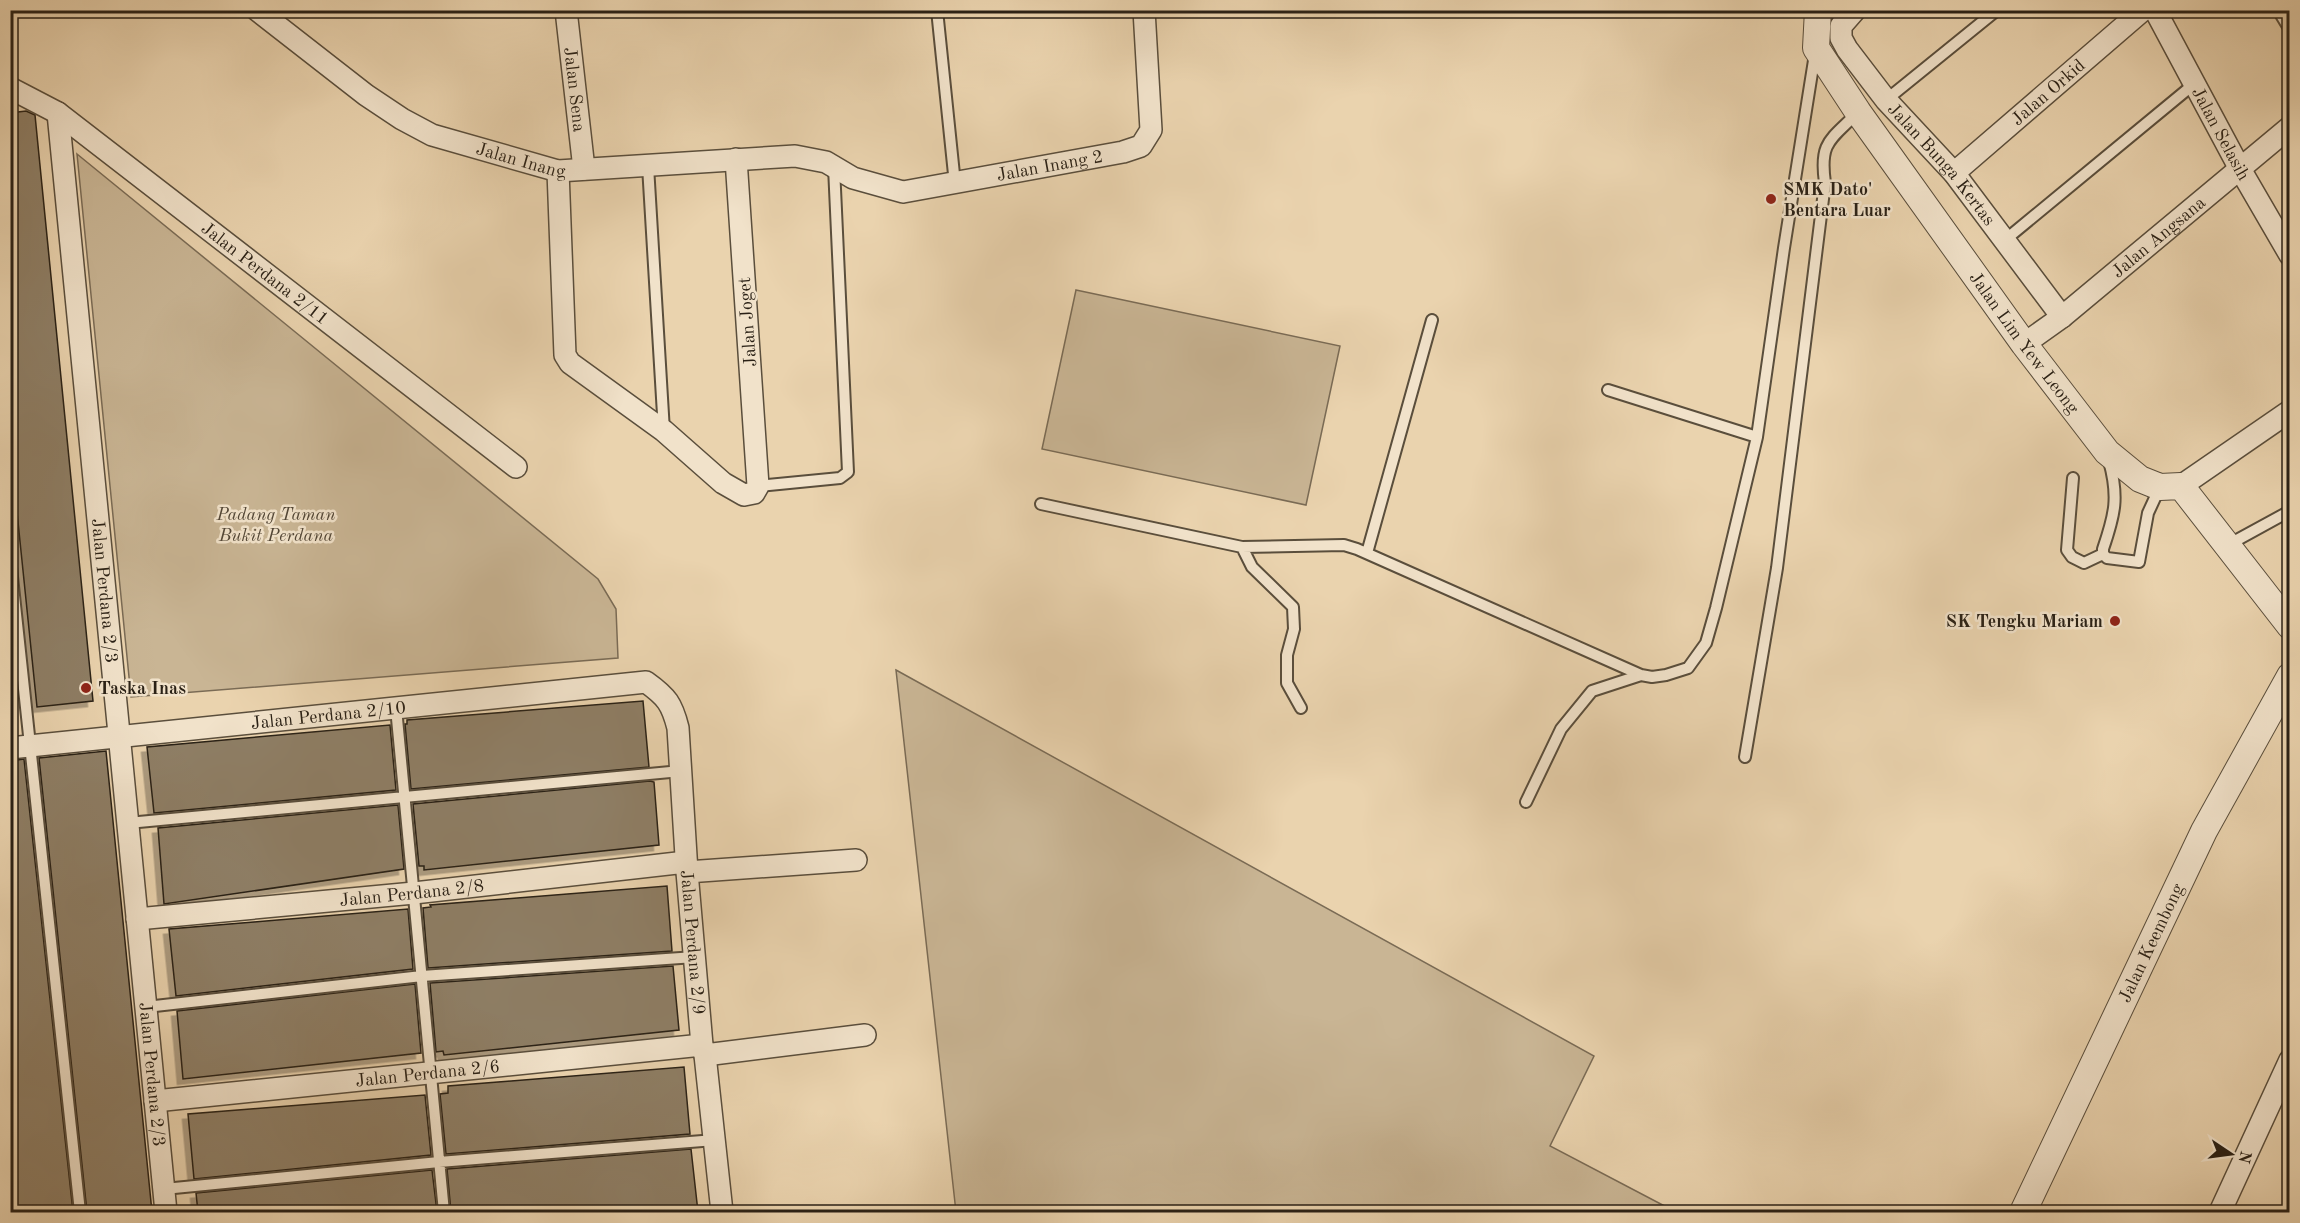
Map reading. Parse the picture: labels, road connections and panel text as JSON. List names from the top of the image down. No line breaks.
{"streets":{"street":["Jalan Sena","Jalan Orkid","Jalan Selasih","Jalan Inang","Jalan Bunga Kertas","Jalan Inang 2","Jalan Angsana","Jalan Perdana 2/11","Jalan Joget","Jalan Lim Yew Leong","Jalan Perdana 2/3","Jalan Perdana 2/10","Jalan Perdana 2/8","Jalan Perdana 2/9","Jalan Keembong","Jalan Perdana 2/6"]},"crossings":[["Jalan Sena","Jalan Inang"],["Jalan Orkid","Jalan Bunga Kertas"],["Jalan Selasih","Jalan Angsana"],["Jalan Inang","Jalan Inang 2"],["Jalan Inang","Jalan Joget"],["Jalan Bunga Kertas","Jalan Angsana"],["Jalan Angsana","Jalan Lim Yew Leong"],["Jalan Perdana 2/11","Jalan Perdana 2/3"],["Jalan Perdana 2/3","Jalan Perdana 2/10"],["Jalan Perdana 2/3","Jalan Perdana 2/8"],["Jalan Perdana 2/3","Jalan Perdana 2/6"],["Jalan Perdana 2/10","Jalan Perdana 2/9"],["Jalan Perdana 2/8","Jalan Perdana 2/9"],["Jalan Perdana 2/9","Jalan Perdana 2/6"]],"parks":["Padang Taman Bukit Perdana"],"places":["SMK Dato' Bentara Luar","SK Tengku Mariam","Taska Inas"],"north":"right"}
